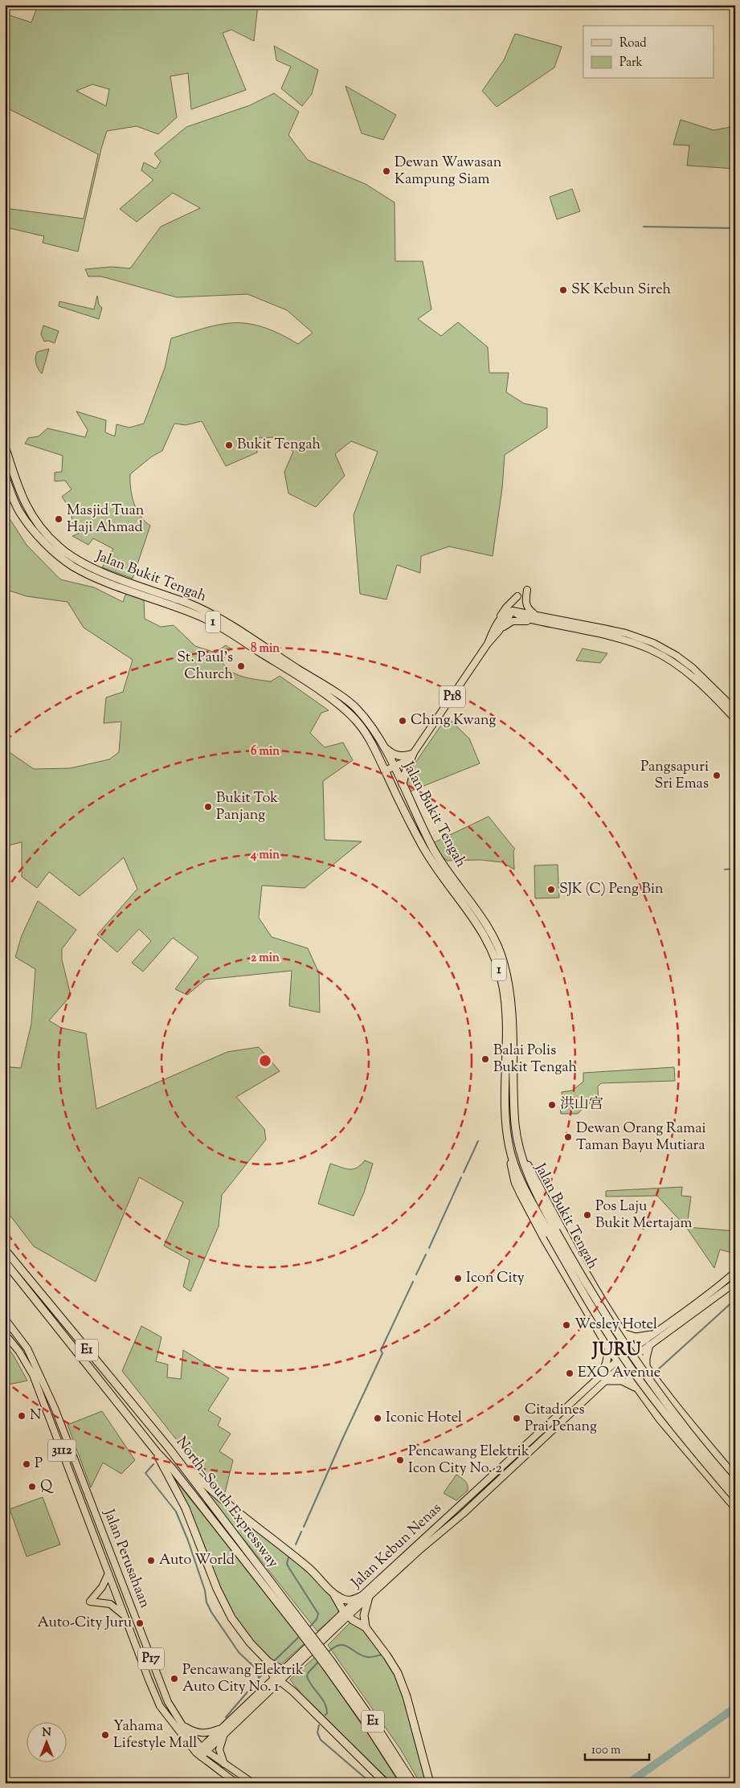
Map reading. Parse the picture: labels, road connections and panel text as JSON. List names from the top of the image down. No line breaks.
{"streets":{"highway":["Jalan Bukit Tengah","1","E1","North–South Expressway"],"main road":["P18","3112","Jalan Kebun Nenas","Jalan Perusahaan","P17"]},"crossings":[["Jalan Bukit Tengah","P18"],["Jalan Kebun Nenas","Jalan Perusahaan"]],"districts":["JURU"],"places":["Dewan Wawasan Kampung Siam","SK Kebun Sireh","Bukit Tengah","Masjid Tuan Haji Ahmad","St. Paul's Church","Ching Kwang","Pangsapuri Sri Emas","Bukit Tok Panjang","SJK (C) Peng Bin","Balai Polis Bukit Tengah","洪山宫","Dewan Orang Ramai Taman Bayu Mutiara","Pos Laju Bukit Mertajam","Icon City","Wesley Hotel","EXO Avenue","N","Iconic Hotel","Citadines Prai Penang","Pencawang Elektrik Icon City No. 2","P","Q","Auto World","Auto-City Juru","Pencawang Elektrik Auto City No. 1","Yahama Lifestyle Mall"],"legend":["Road","Park"],"scale_bar":"100 m","north":"top","rings":["8 min","6 min","4 min","2 min"]}
